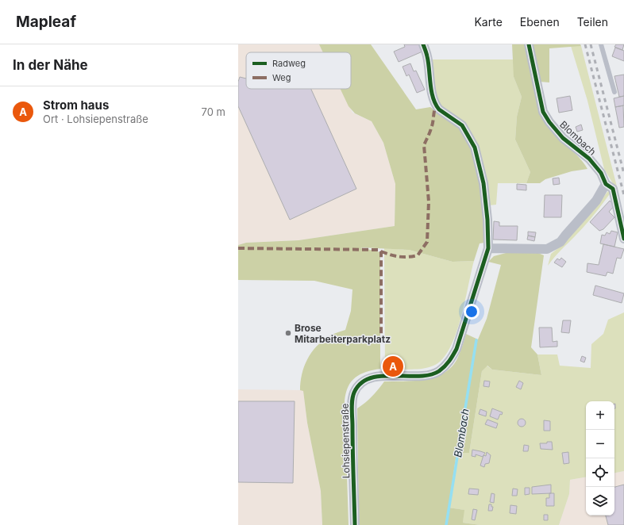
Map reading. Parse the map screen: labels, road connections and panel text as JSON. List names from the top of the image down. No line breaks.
{"streets":{"street":["Blombach","Lohsiepenstraße"]},"water":["Blombach"],"places":["Brose Mitarbeiterparkplatz"],"legend":["Radweg","Weg"],"page":{"header":"Mapleaf","nav":["Karte","Ebenen","Teilen"],"heading":"In der Nähe","list":[{"mark":"A","name":"Strom haus","note":"Ort · Lohsiepenstraße","value":"70 m"}],"pins":"A","map_buttons":["+","−"]}}
